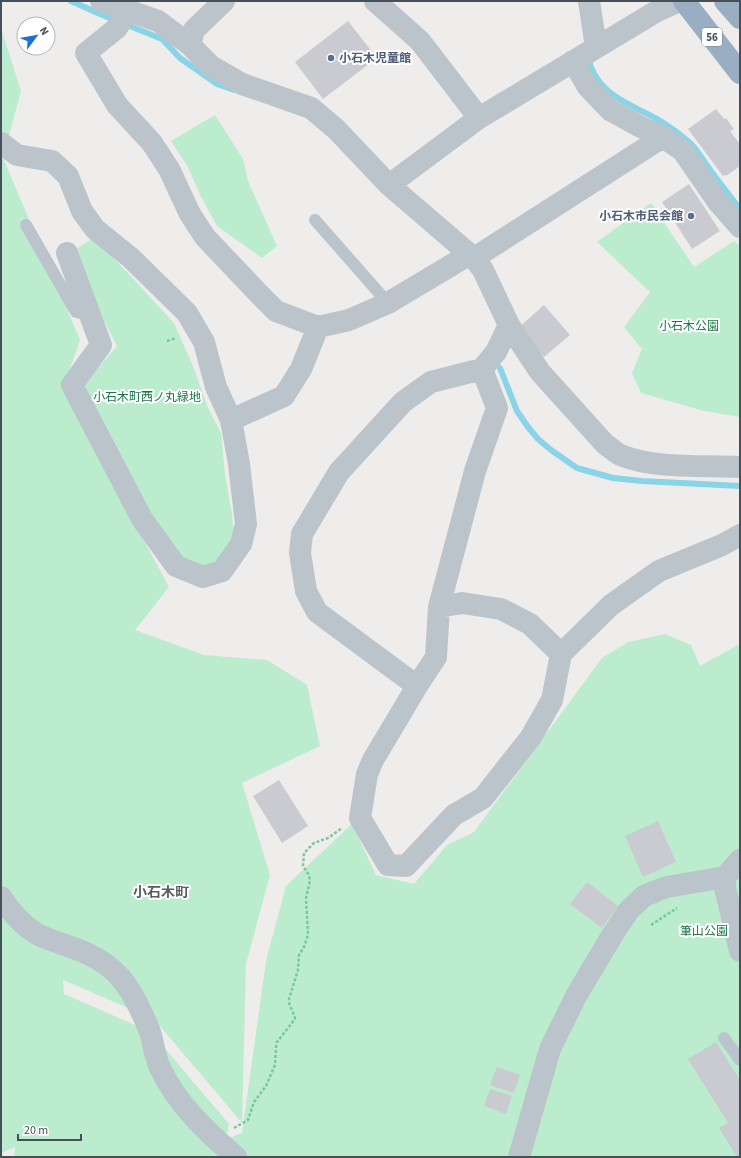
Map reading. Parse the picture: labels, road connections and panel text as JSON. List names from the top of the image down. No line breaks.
{"streets":{"highway":["56"]},"districts":["小石木町"],"parks":["小石木公園","小石木町西ノ丸緑地","筆山公園"],"places":["小石木児童館","小石木市民会館"],"scale_bar":"20 m","north":"top right"}
